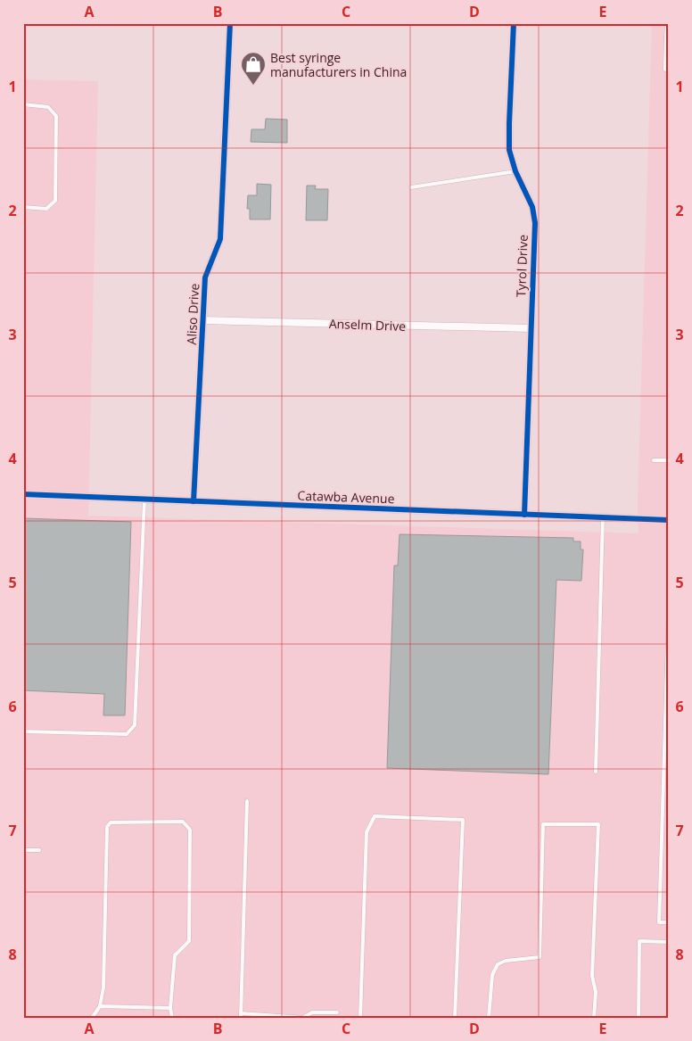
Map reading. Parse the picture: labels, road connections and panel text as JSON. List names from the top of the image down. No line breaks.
{"streets":{"street":["Tyrol Drive","Aliso Drive","Anselm Drive","Catawba Avenue"]},"crossings":[["Tyrol Drive","Anselm Drive"],["Tyrol Drive","Catawba Avenue"],["Aliso Drive","Anselm Drive"],["Aliso Drive","Catawba Avenue"]],"places":{"shop":["Best syringe manufacturers in China"]},"grid":{"columns":["A","B","C","D","E"],"rows":["1","2","3","4","5","6","7","8"]}}
